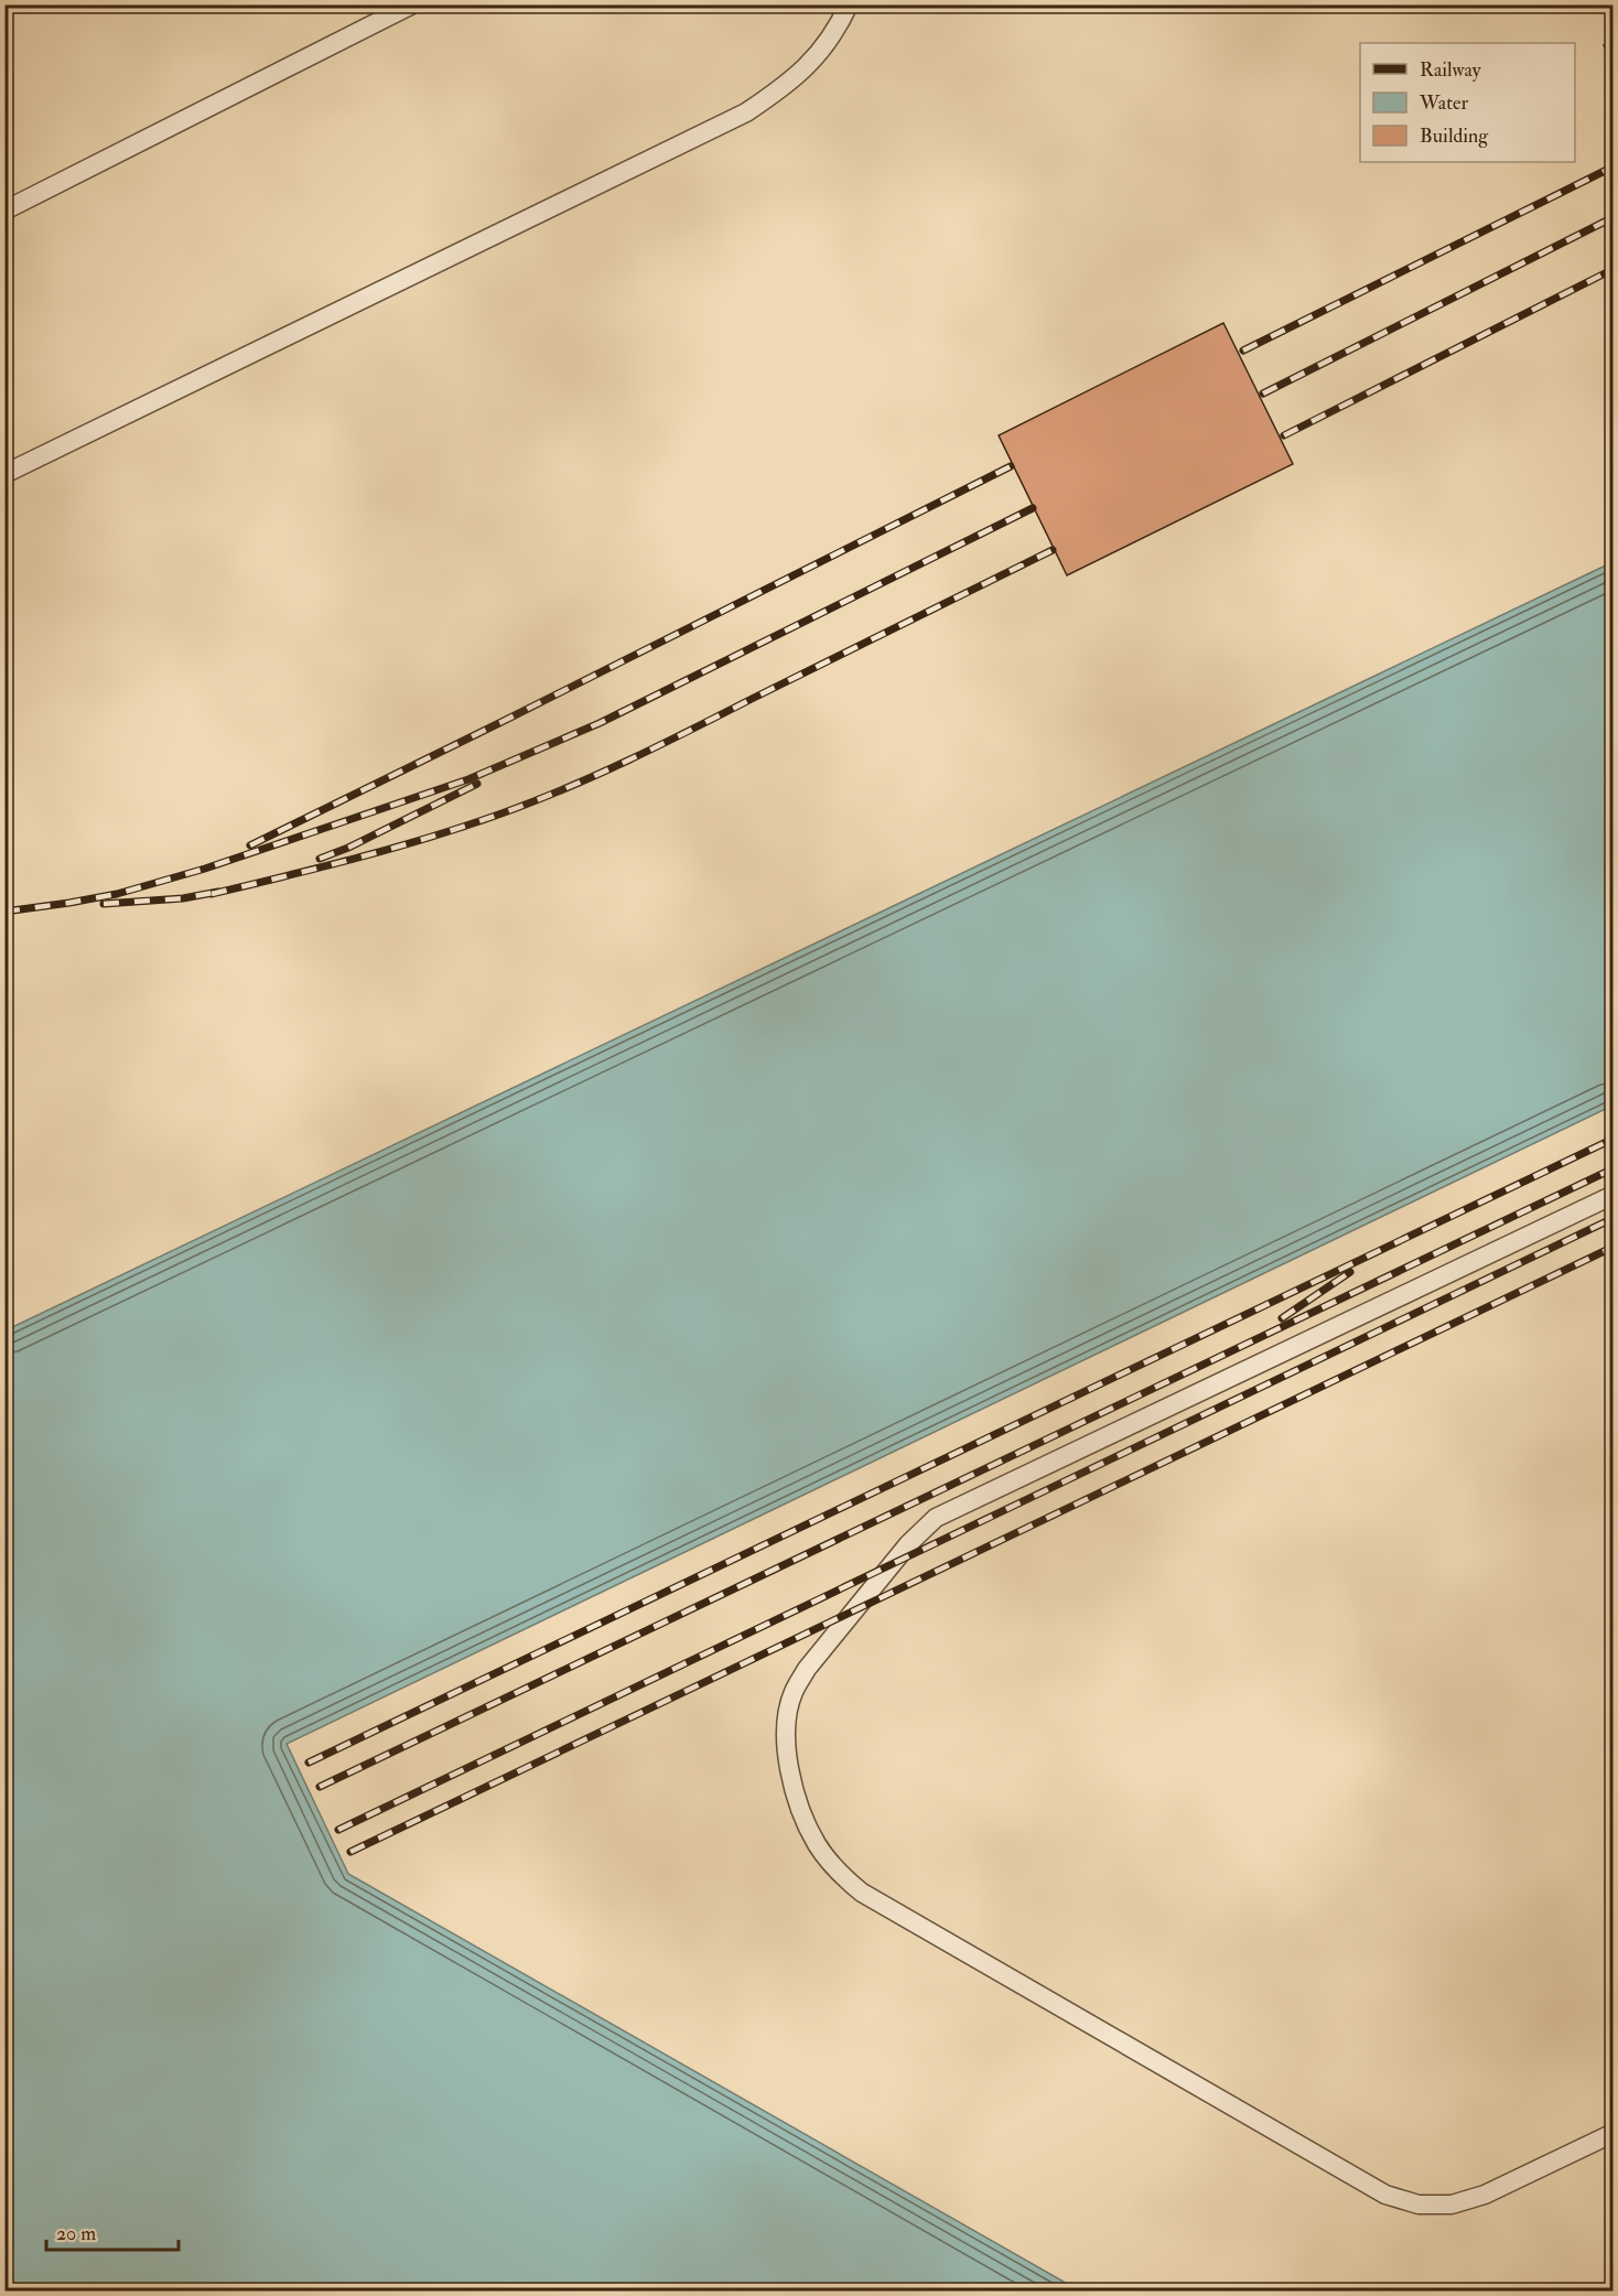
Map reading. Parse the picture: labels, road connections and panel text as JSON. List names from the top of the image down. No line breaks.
{"legend":["Railway","Water","Building"],"scale_bar":"20 m"}
